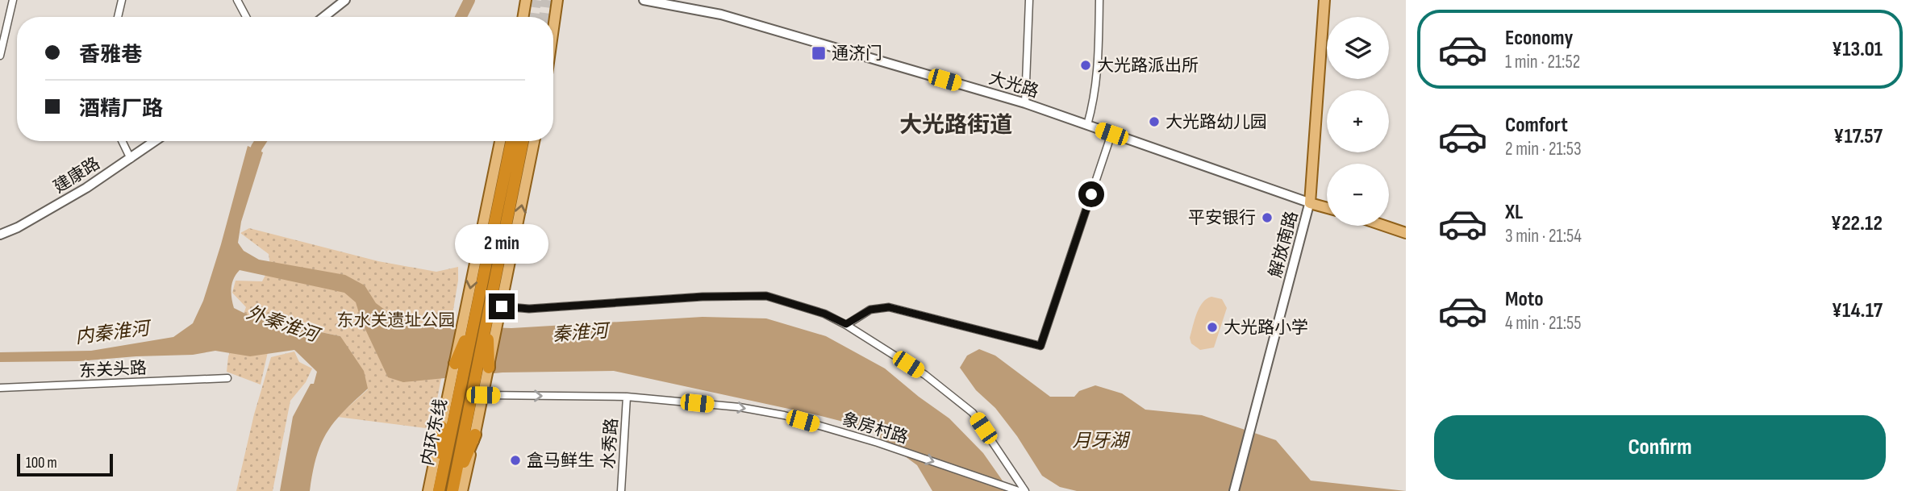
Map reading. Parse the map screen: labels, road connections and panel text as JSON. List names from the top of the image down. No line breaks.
{"streets":{"highway":["内环东线"],"street":["大光路","建康路","解放南路","东关头路","象房村路","水秀路"]},"crossings":[["大光路","解放南路"],["象房村路","水秀路"]],"one_way":["象房村路"],"districts":["大光路街道"],"water":["外秦淮河","内秦淮河","秦淮河","月牙湖"],"parks":["东水关遗址公园"],"places":{"transit":["通济门"],"other":["大光路派出所","大光路幼儿园","平安银行","大光路小学","盒马鲜生"]},"scale_bar":"100 m","page":{"list":[{"name":"Economy","note":"1 min · 21:52","value":"¥13.01"},{"name":"Comfort","note":"2 min · 21:53","value":"¥17.57"},{"name":"XL","note":"3 min · 21:54","value":"¥22.12"},{"name":"Moto","note":"4 min · 21:55","value":"¥14.17"}],"map_buttons":["+","−"],"banner":["香雅巷","酒精厂路"],"bubble":"2 min","buttons":"Confirm","scale":"100 m"}}
